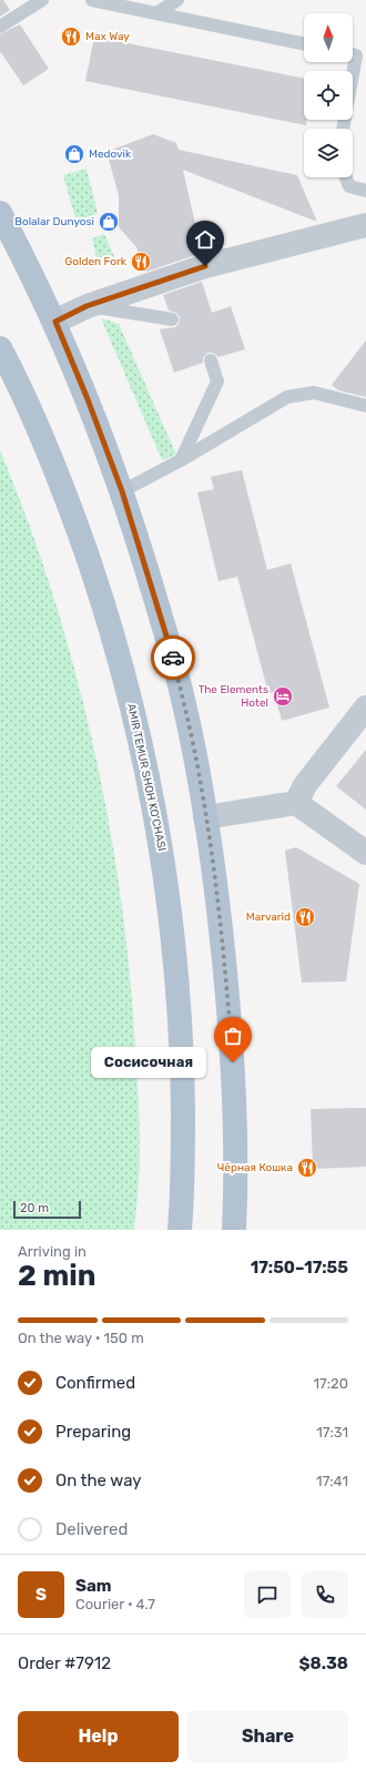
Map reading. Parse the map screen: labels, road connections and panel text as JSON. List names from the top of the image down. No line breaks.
{"streets":{"main road":["AMIR TEMUR SHOH KO'CHASI"]},"places":{"restaurant":["Max Way","Golden Fork","Marvarid","Чёрная Кошка"],"shop":["Medovik","Bolalar Dunyosi"],"hotel":["The Elements Hotel"],"other":["Сосисочная"]},"scale_bar":"20 m","north":"top","page":{"bubble":"Сосисочная","scale":"20 m","heading":["2 min","Arriving in","17:50–17:55"],"panel":["Sam","Courier · 4.7","Order #7912","$8.38"],"bar":"On the way · 150 m","list":[["Confirmed","17:20"],["Preparing","17:31"],["On the way","17:41"],"Delivered"],"round":"S","buttons":["Help","Share"]}}
